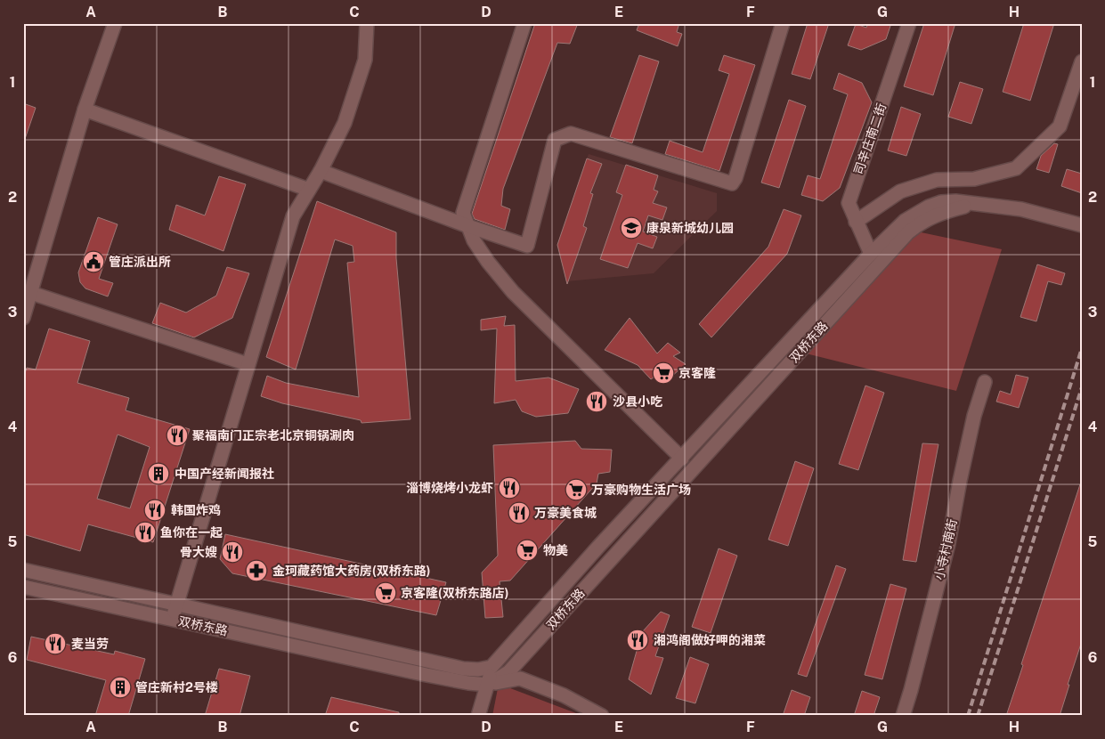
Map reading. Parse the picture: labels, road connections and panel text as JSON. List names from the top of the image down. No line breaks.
{"streets":{"street":["司辛庄南二街","双桥东路","小寺村南街"]},"crossings":[["司辛庄南二街","双桥东路"]],"places":{"school or university":["康泉新城幼儿园"],"public building":["管庄派出所"],"supermarket":["京客隆","万豪购物生活广场","物美","京客隆(双桥东路店)"],"restaurant":["沙县小吃","聚福南门正宗老北京铜锅涮肉","淄博烧烤小龙虾","韩国炸鸡","万豪美食城","鱼你在一起","骨大嫂","湘鸿阁做好呷的湘菜","麦当劳"],"building":["中国产经新闻报社","管庄新村2号楼"],"pharmacy":["金珂藏药馆大药房(双桥东路)"]},"grid":{"columns":["A","B","C","D","E","F","G","H"],"rows":["1","2","3","4","5","6"]}}
